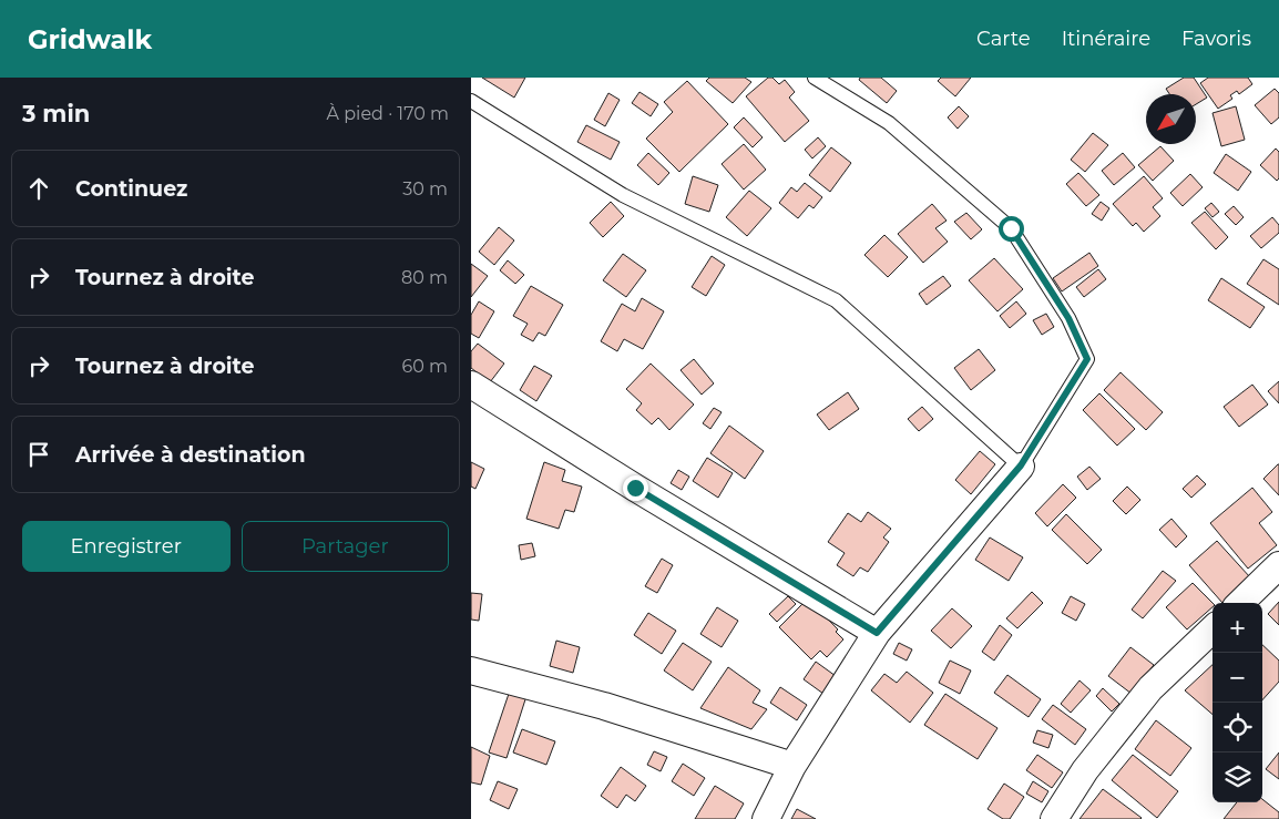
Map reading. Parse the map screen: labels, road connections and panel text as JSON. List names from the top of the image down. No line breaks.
{"north":"bottom left","page":{"header":"Gridwalk","nav":["Carte","Itinéraire","Favoris"],"heading":["3 min","À pied · 170 m"],"list":[["Continuez","30 m"],["Tournez à droite","80 m"],["Tournez à droite","60 m"],"Arrivée à destination"],"buttons":["Enregistrer","Partager"],"map_buttons":["+","−"]}}
